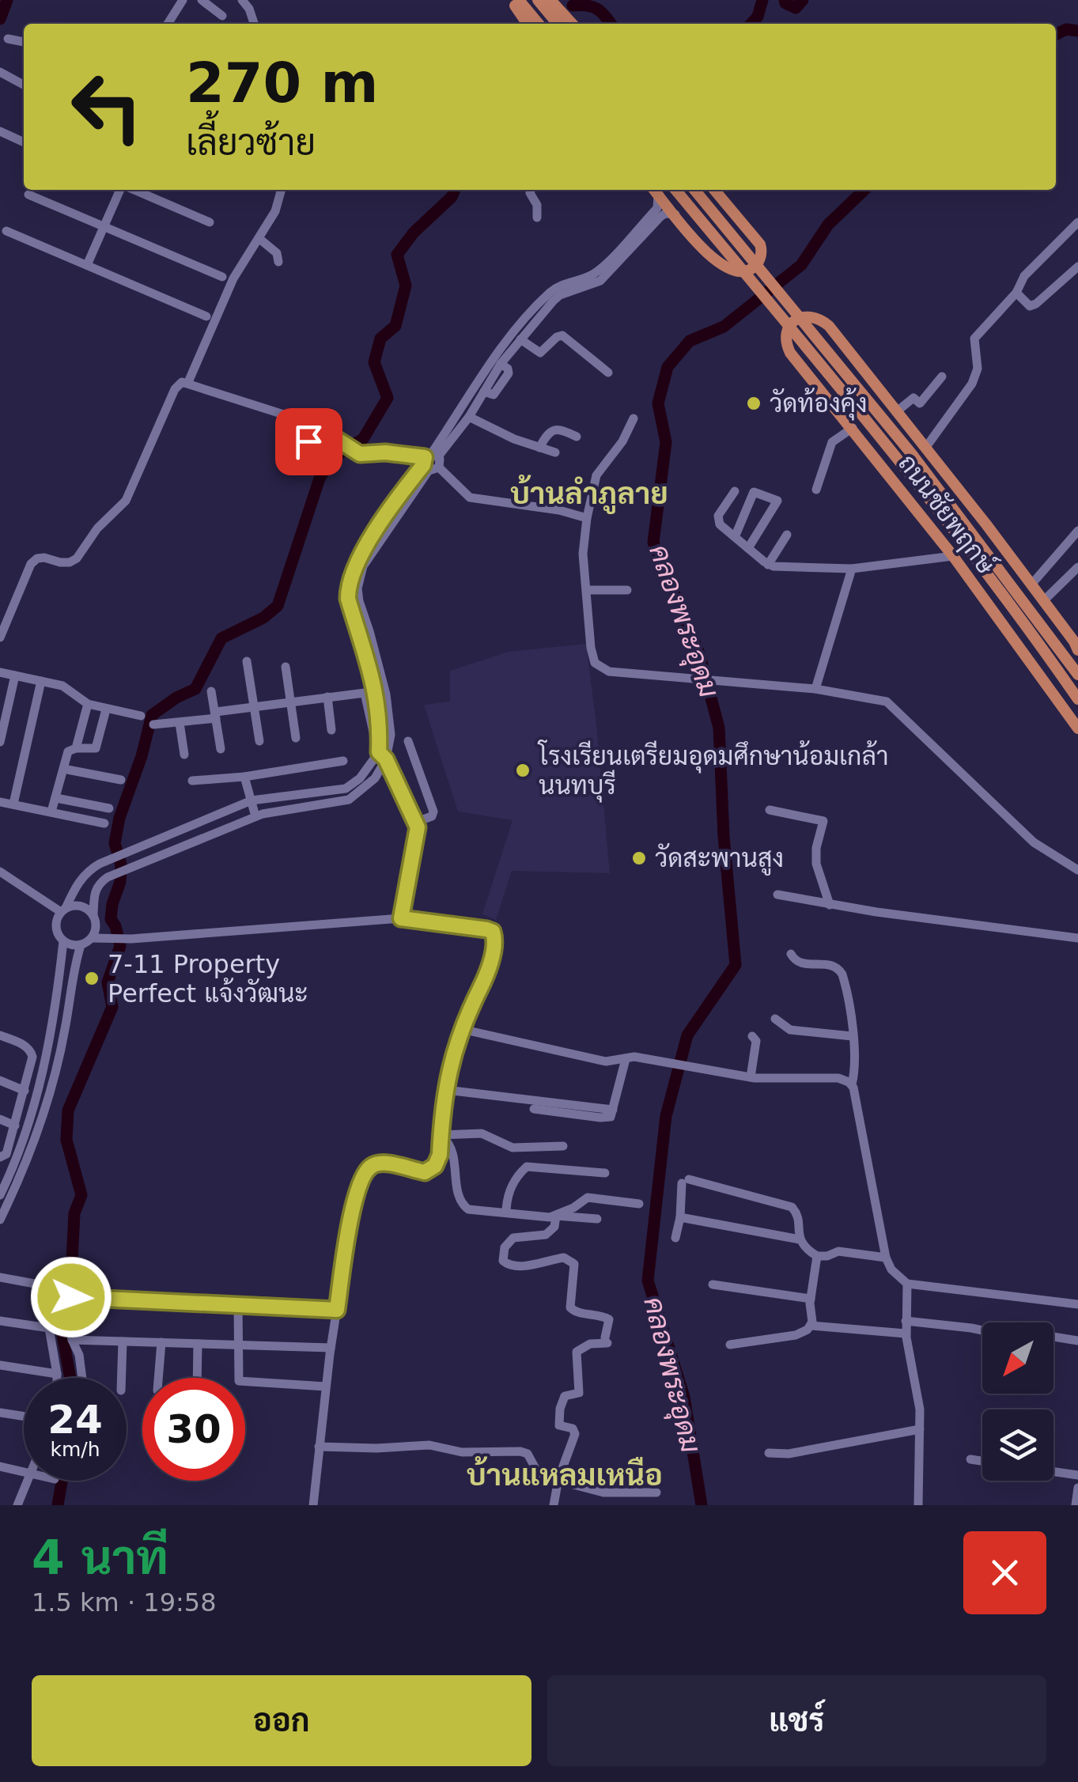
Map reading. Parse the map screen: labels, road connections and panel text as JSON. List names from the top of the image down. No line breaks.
{"streets":{"main road":["ถนนชัยพฤกษ์"]},"districts":["บ้านลำภูลาย","บ้านแหลมเหนือ"],"water":["คลองพระอุดม"],"places":["วัดท้องคุ้ง","โรงเรียนเตรียมอุดมศึกษาน้อมเกล้า นนทบุรี","วัดสะพานสูง","7-11 Property Perfect แจ้งวัฒนะ"],"north":"bottom left","page":{"turn":["270 m","เลี้ยวซ้าย"],"speed":"24 km/h","limit":"30","heading":["4 นาที","1.5 km · 19:58"],"buttons":["ออก","แชร์"]}}
